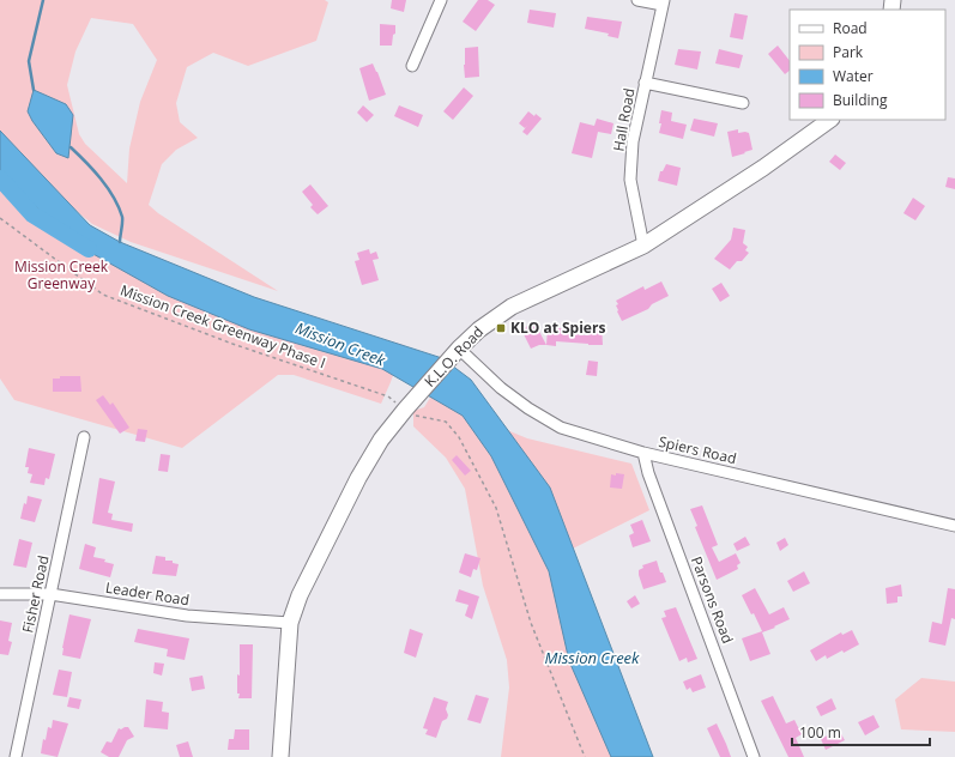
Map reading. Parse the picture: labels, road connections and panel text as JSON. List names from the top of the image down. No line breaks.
{"streets":{"main road":["K.L.O. Road"],"street":["Hall Road","Spiers Road","Fisher Road","Leader Road","Parsons Road"],"path":["Mission Creek Greenway Phase I"]},"crossings":[["Hall Road","K.L.O. Road"],["Mission Creek Greenway Phase I","K.L.O. Road"],["K.L.O. Road","Spiers Road"],["K.L.O. Road","Leader Road"],["Spiers Road","Parsons Road"],["Fisher Road","Leader Road"]],"water":["Mission Creek"],"parks":["Mission Creek Greenway"],"places":{"transit":["KLO at Spiers"]},"legend":["Road","Park","Water","Building"],"scale_bar":"100 m"}
